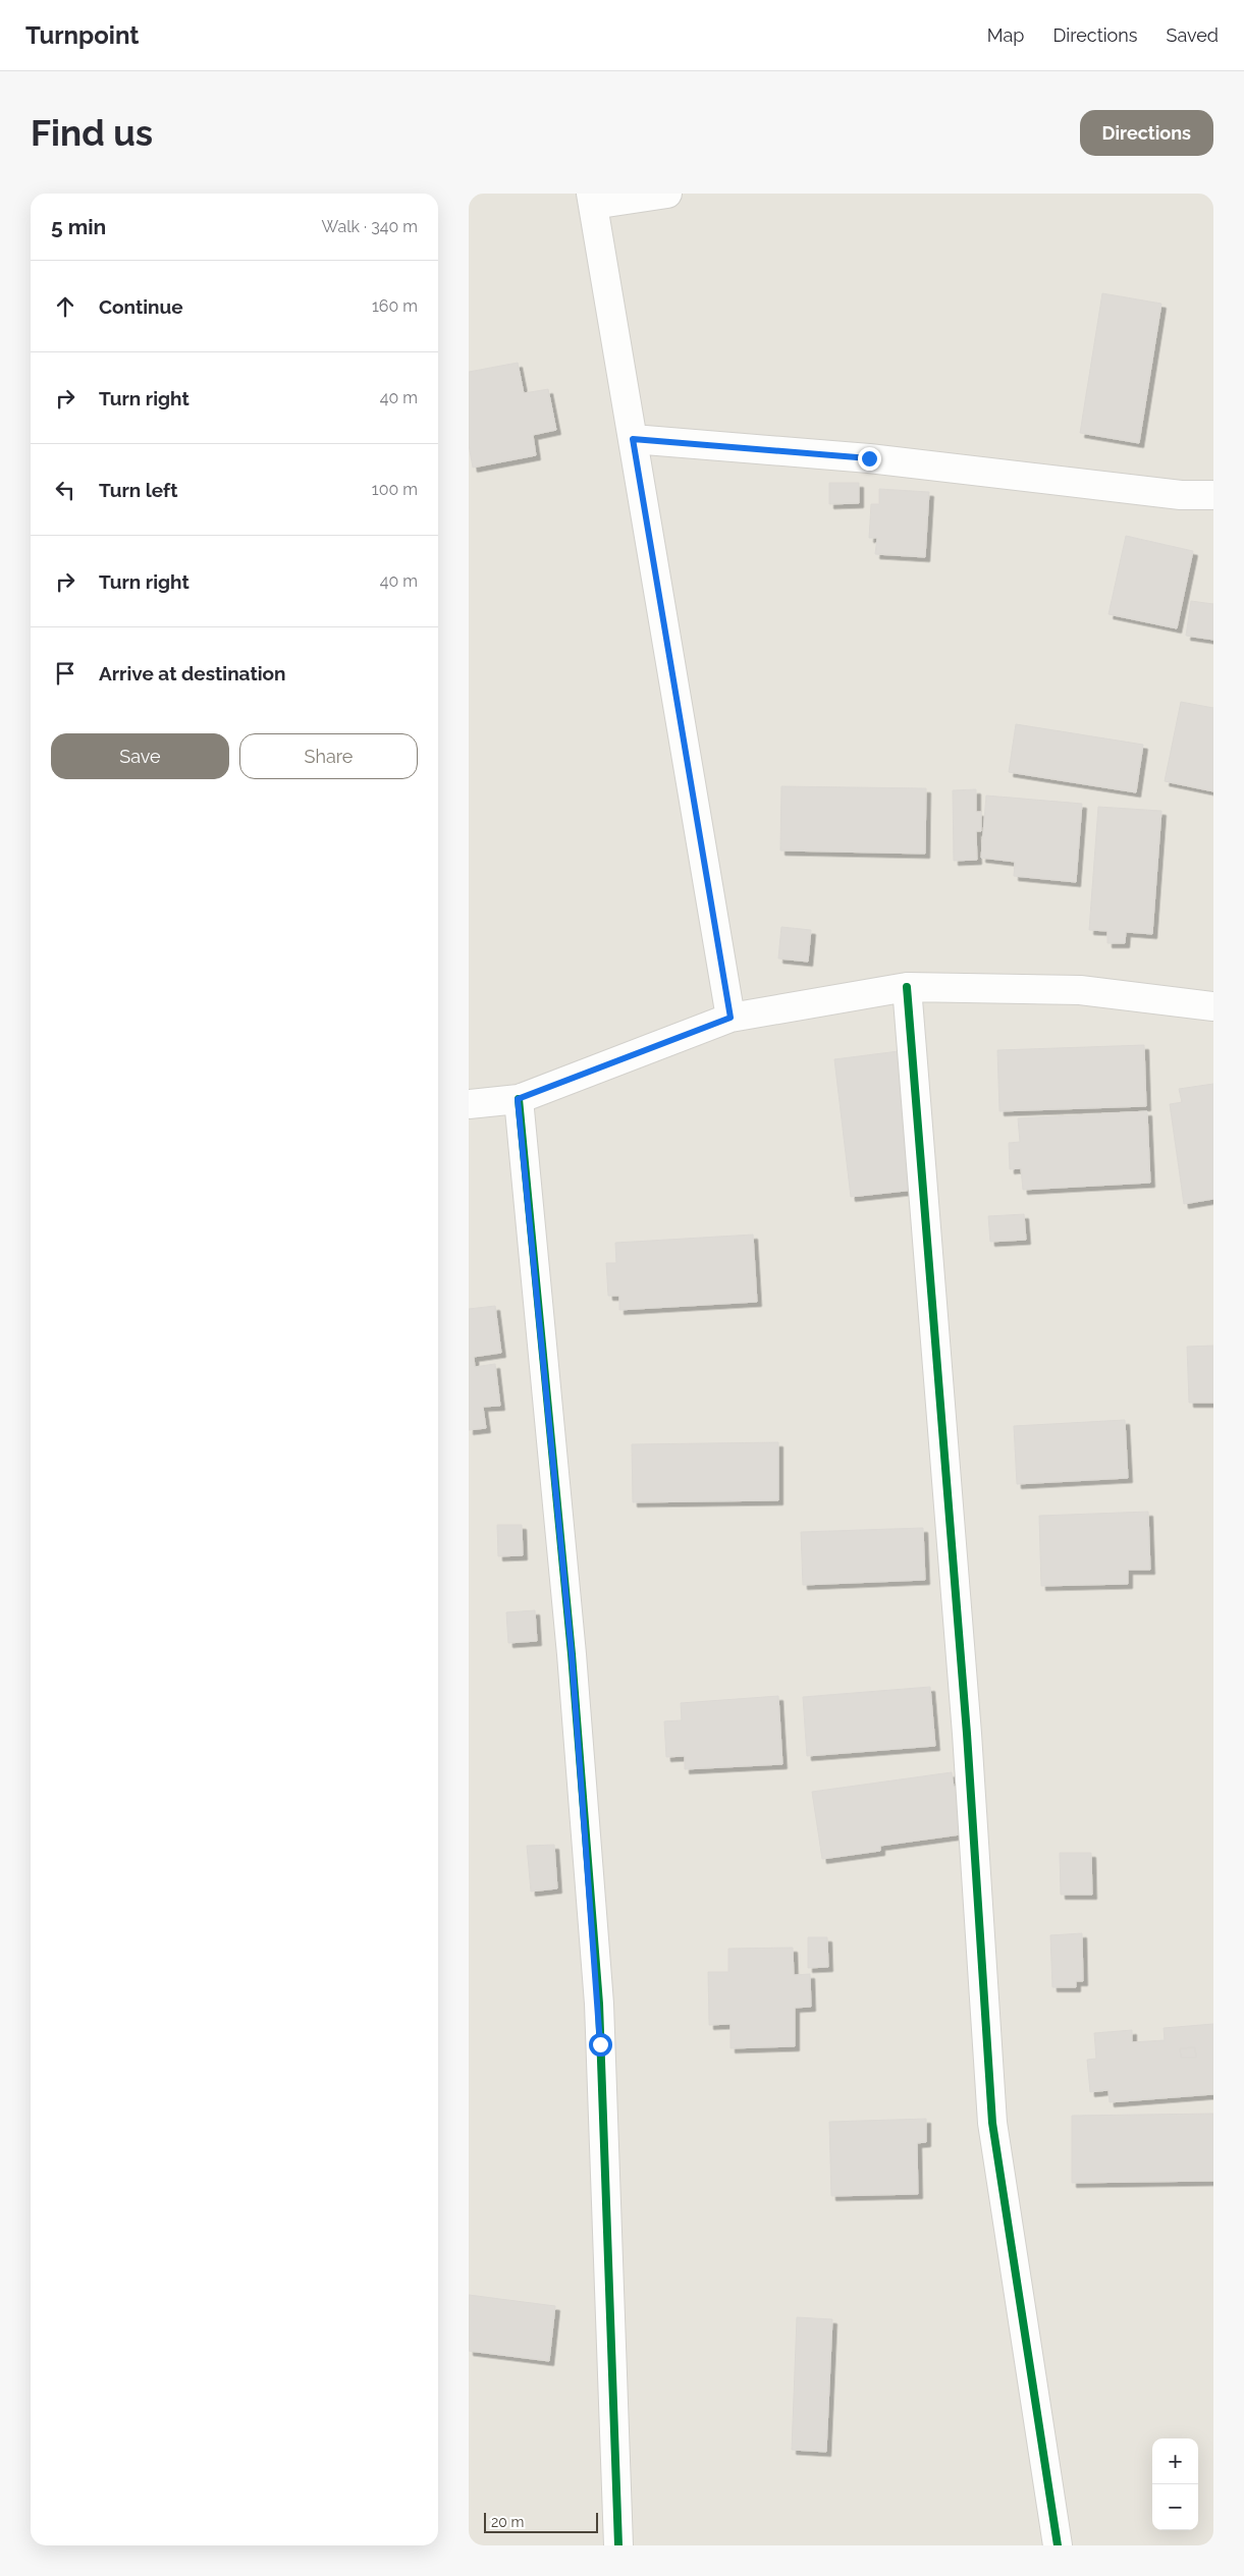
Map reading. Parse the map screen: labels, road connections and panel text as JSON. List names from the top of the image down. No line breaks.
{"scale_bar":"20 m","page":{"header":"Turnpoint","nav":["Map","Directions","Saved"],"buttons":["Directions",["Save","Share"]],"title":"Find us","heading":["5 min","Walk · 340 m"],"list":[["Continue","160 m"],["Turn right","40 m"],["Turn left","100 m"],["Turn right","40 m"],"Arrive at destination"],"map_buttons":["+","−"],"scale":"20 m"}}
